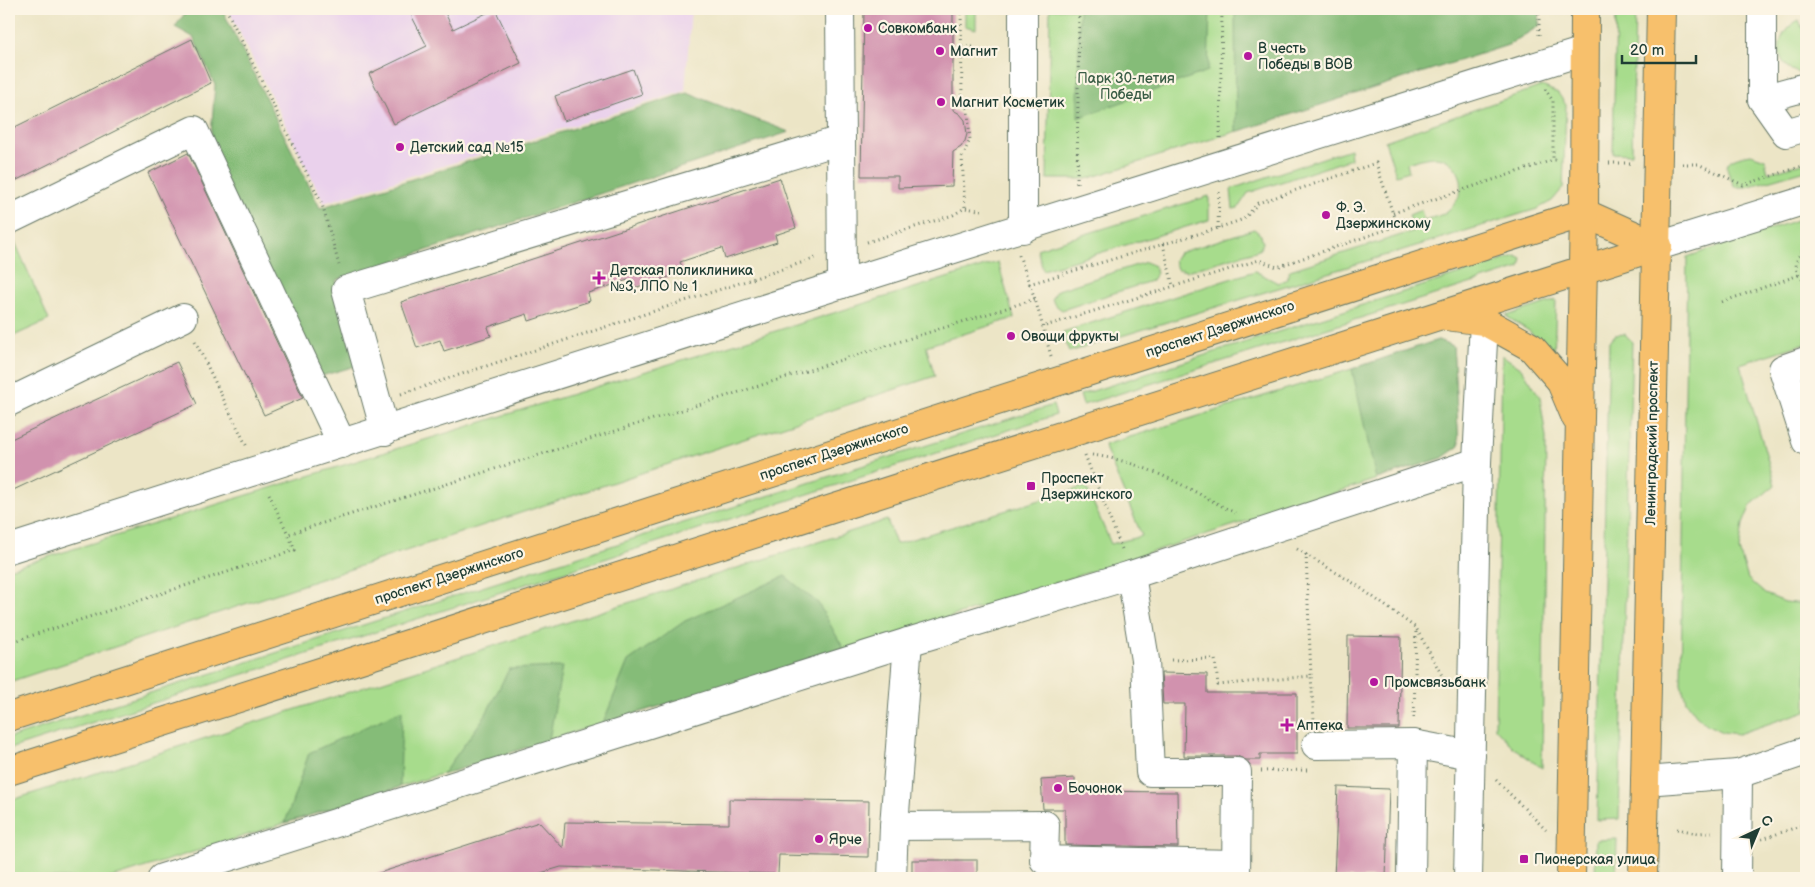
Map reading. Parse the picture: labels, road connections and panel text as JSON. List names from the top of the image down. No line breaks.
{"streets":{"main road":["проспект Дзержинского","Ленинградский проспект"]},"parks":["Парк 30-летия Победы"],"places":{"other":["Совкомбанк","Магнит","В честь Победы в ВОВ","Магнит Косметик","Детский сад №15","Ф. Э. Дзержинскому","Овощи фрукты","Промсвязьбанк","Бочонок","Ярче"],"health":["Детская поликлиника №3, ЛПО № 1","Аптека"],"transit":["Проспект Дзержинского","Пионерская улица"]},"scale_bar":"20 m","north":"top right"}
